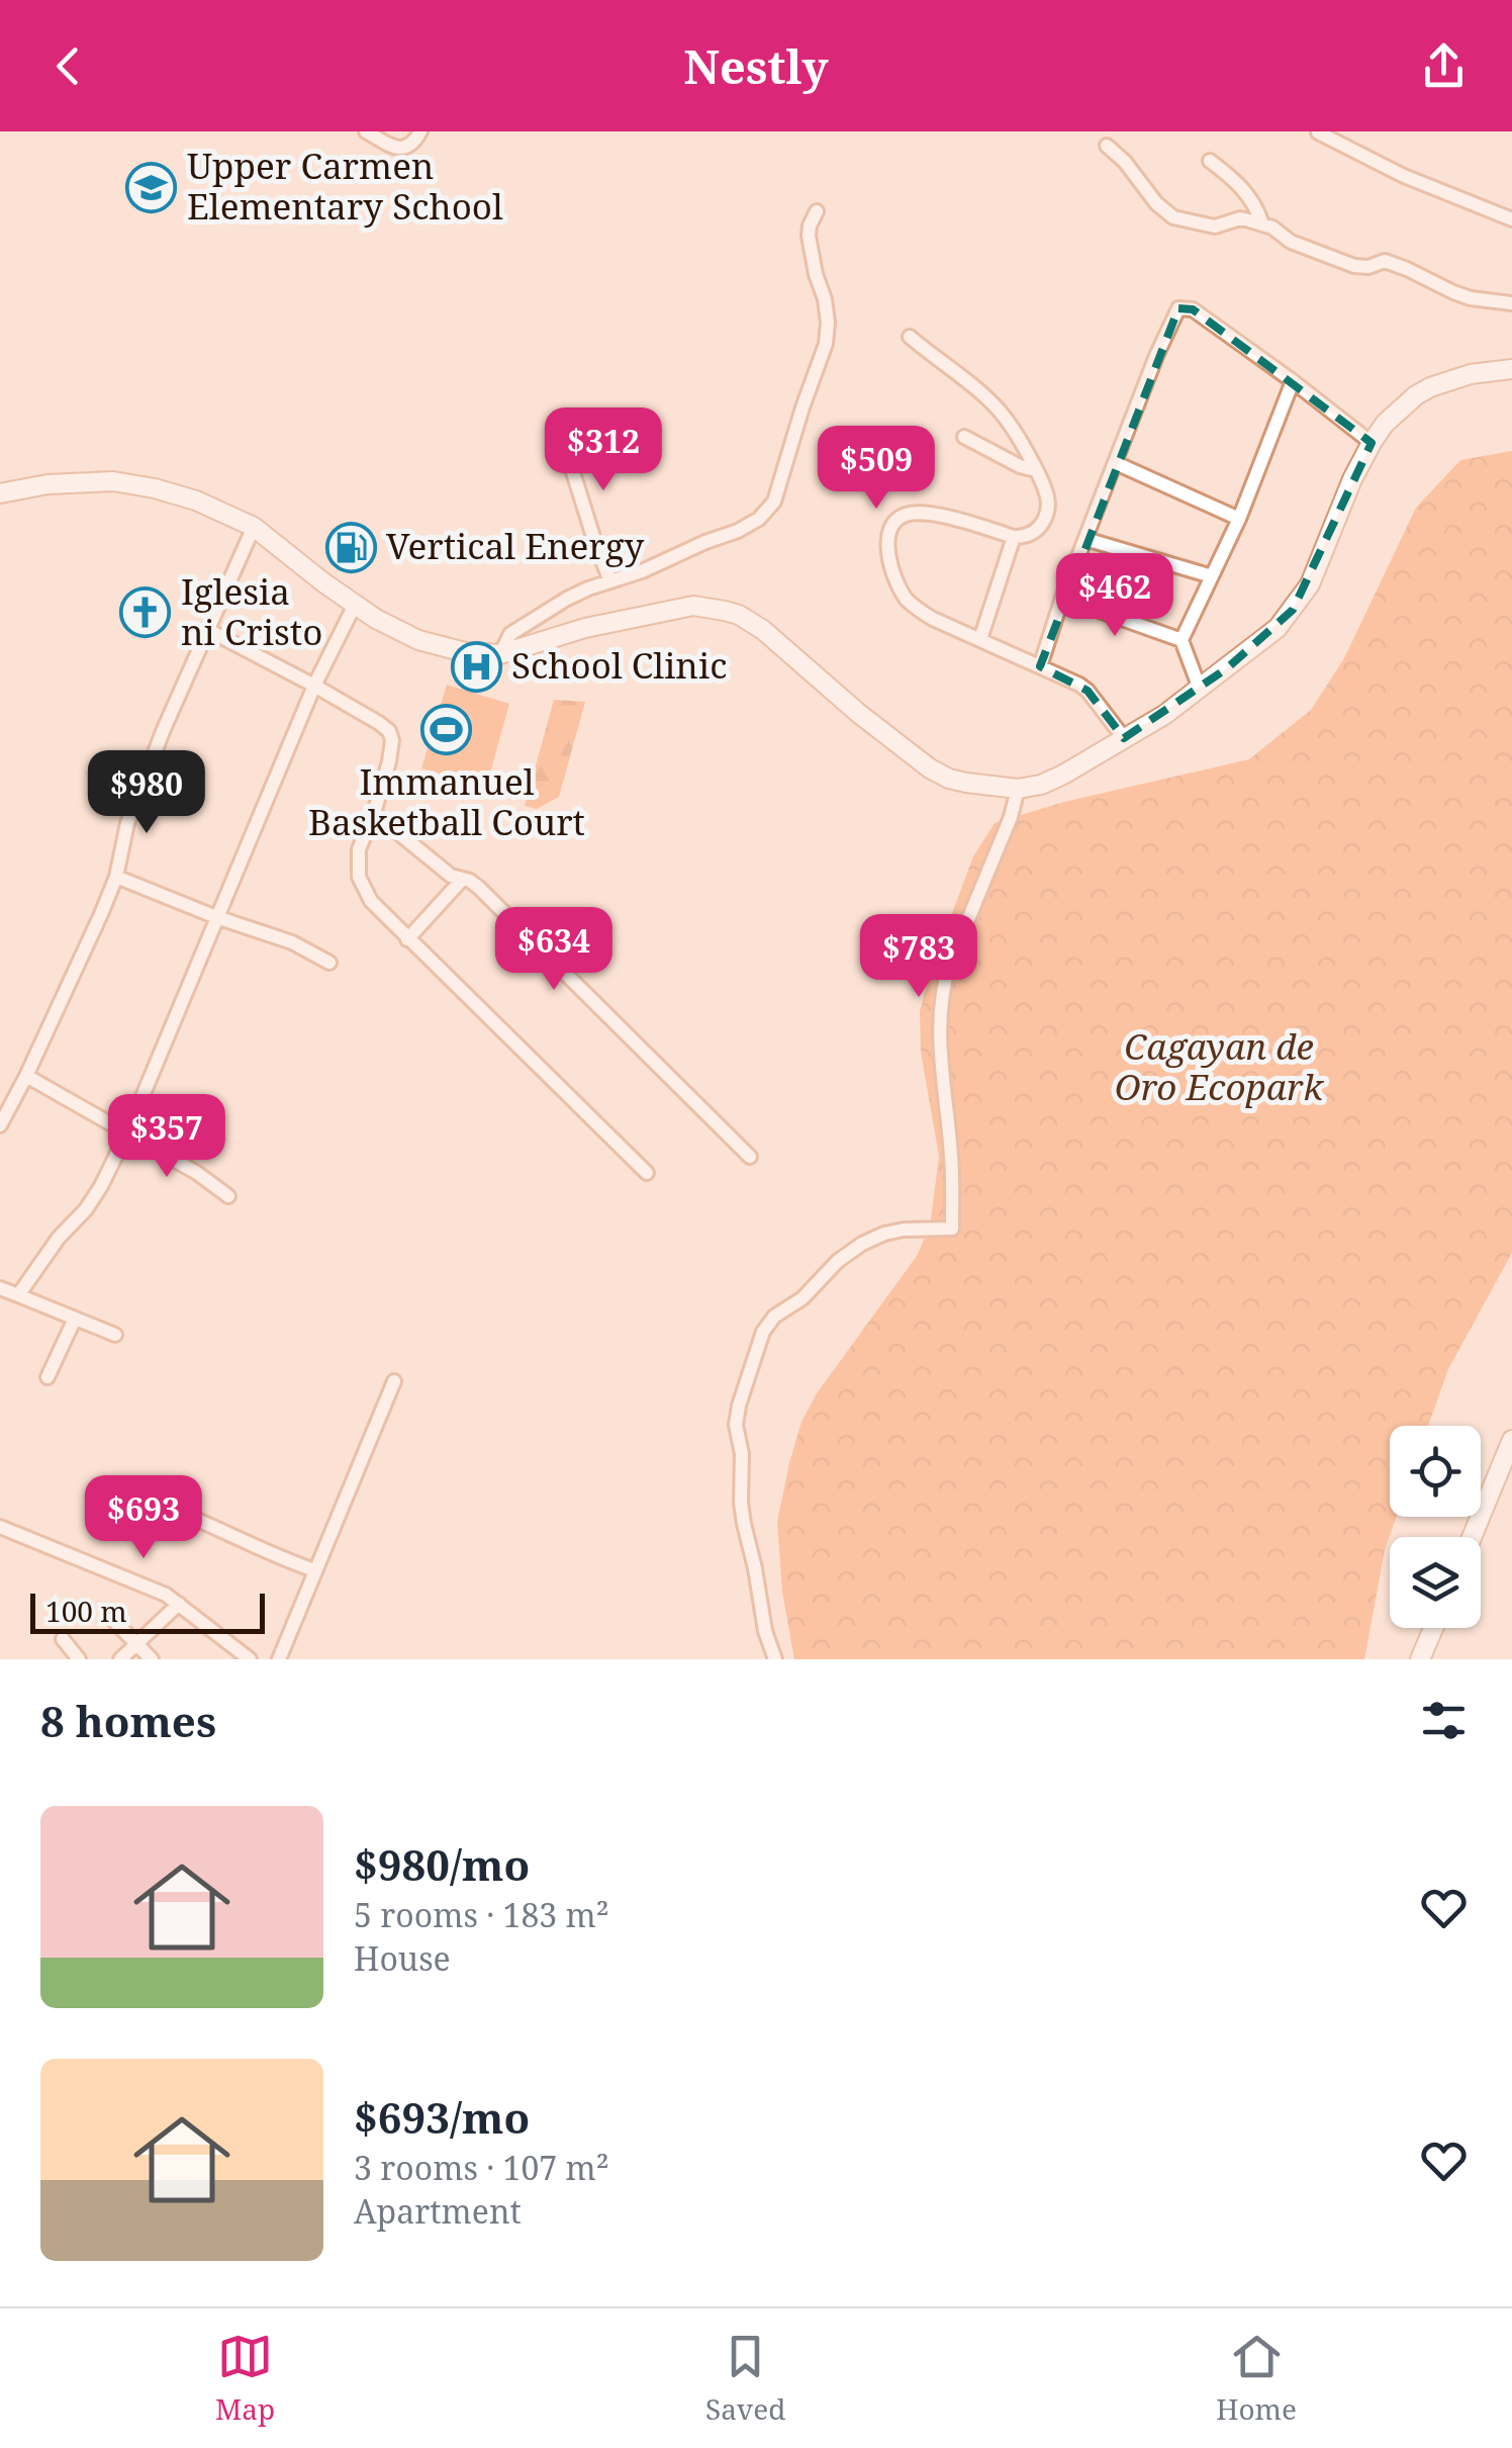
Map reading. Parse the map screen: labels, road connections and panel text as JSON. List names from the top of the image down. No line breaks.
{"parks":["Cagayan de Oro Ecopark"],"places":{"school or university":["Upper Carmen Elementary School"],"fuel station":["Vertical Energy"],"church":["Iglesia ni Cristo"],"hospital":["School Clinic"],"sports":["Immanuel Basketball Court"]},"scale_bar":"100 m","page":{"header":"Nestly","price":["$312","$509","$462","$980","$634","$783","$357","$693"],"scale":"100 m","heading":"8 homes","list":[{"name":"$980/mo","note":"5 rooms · 183 m² · House"},{"name":"$693/mo","note":"3 rooms · 107 m² · Apartment"}],"tabs":["Map","Saved","Home"]}}
